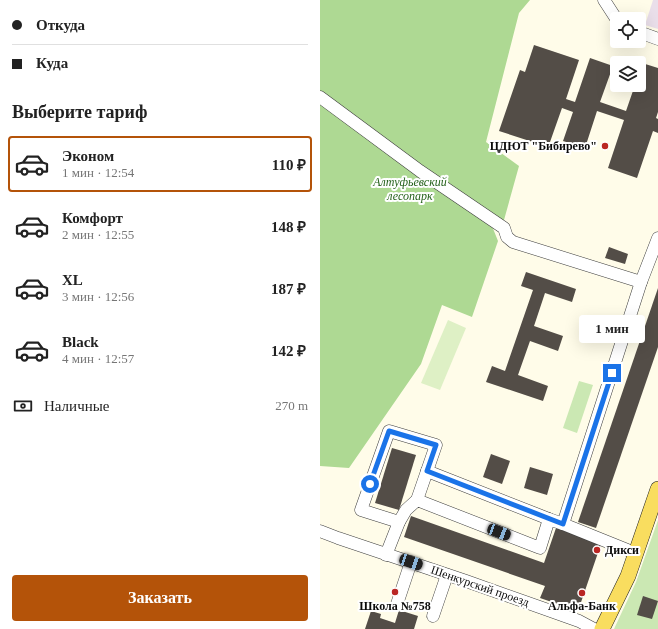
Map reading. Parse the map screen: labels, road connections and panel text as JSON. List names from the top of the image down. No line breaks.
{"streets":{"street":["Шенкурский проезд"]},"parks":["Алтуфьевский лесопарк"],"places":["ЦДЮТ \"Бибирево\"","Дикси","Школа №758","Альфа-Банк"],"page":{"banner":["Откуда","Куда"],"heading":"Выберите тариф","list":[{"name":"Эконом","note":"1 мин · 12:54","value":"110 ₽"},{"name":"Комфорт","note":"2 мин · 12:55","value":"148 ₽"},{"name":"XL","note":"3 мин · 12:56","value":"187 ₽"},{"name":"Black","note":"4 мин · 12:57","value":"142 ₽"}],"bubble":"1 мин","pay":["Наличные","270 m"],"buttons":"Заказать"}}
